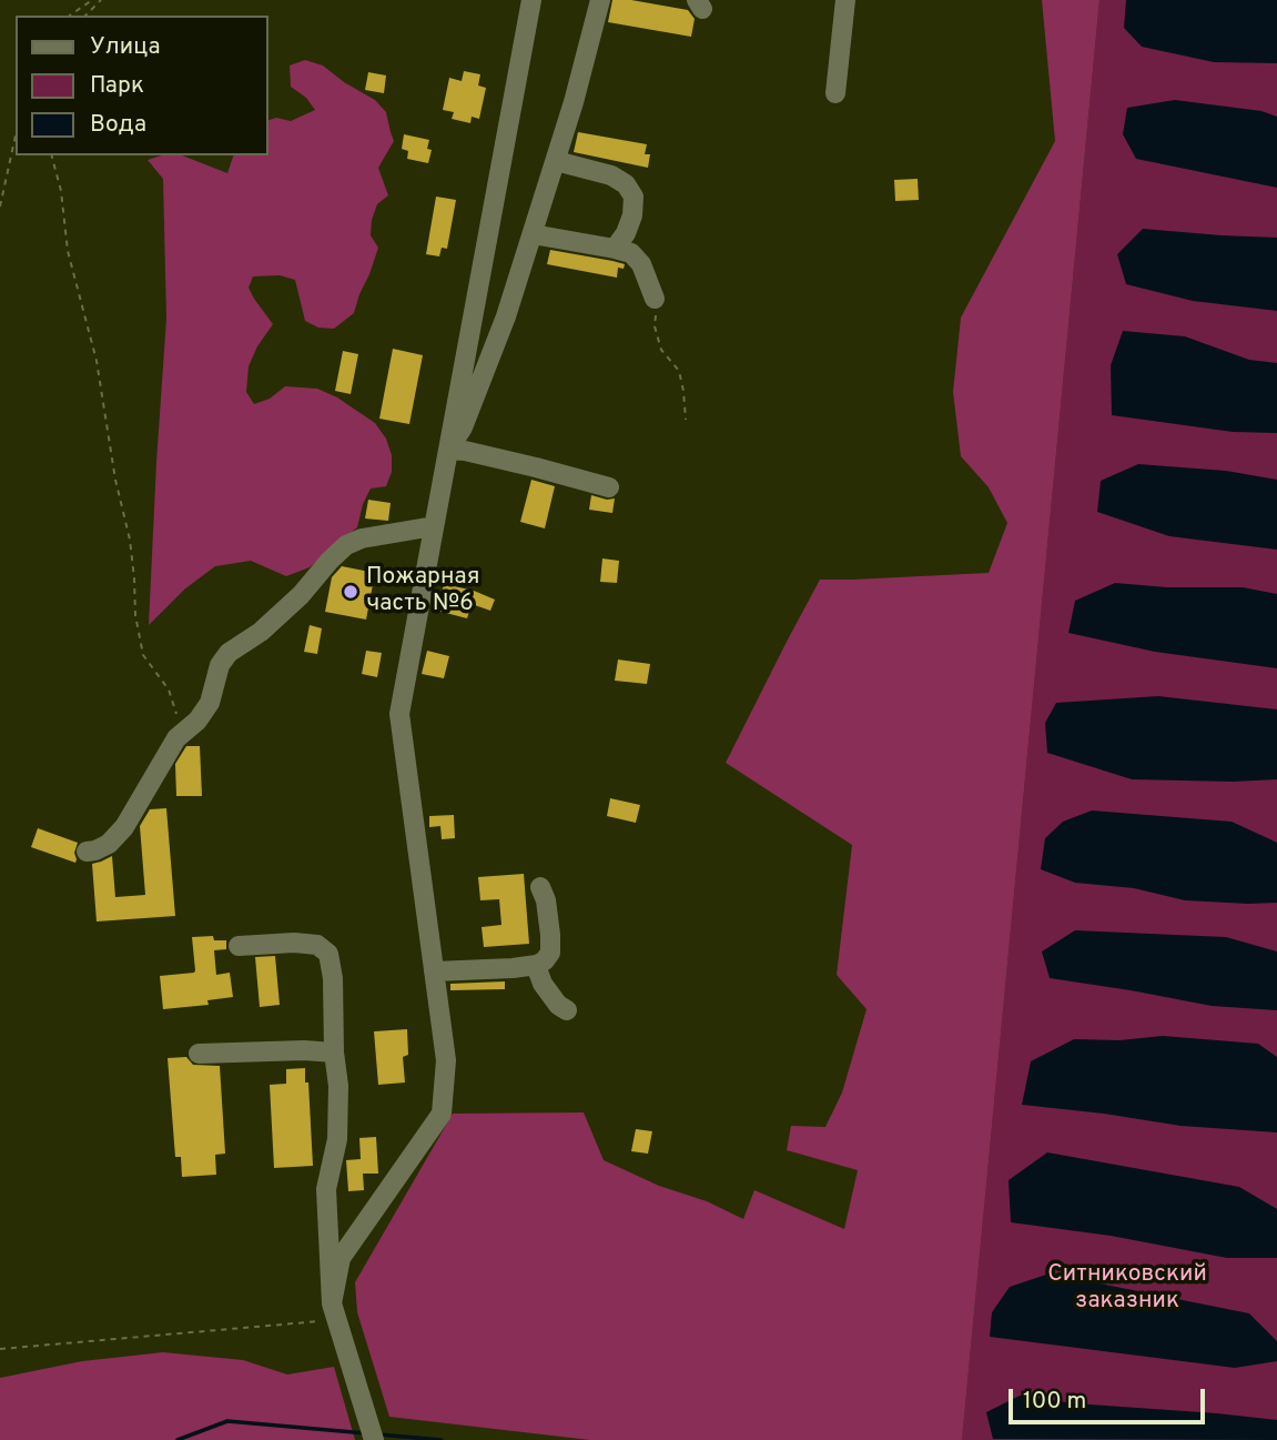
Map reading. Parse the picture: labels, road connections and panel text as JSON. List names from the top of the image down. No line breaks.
{"parks":["Ситниковский заказник"],"places":["Пожарная часть №6"],"legend":["Улица","Парк","Вода"],"scale_bar":"100 m"}
